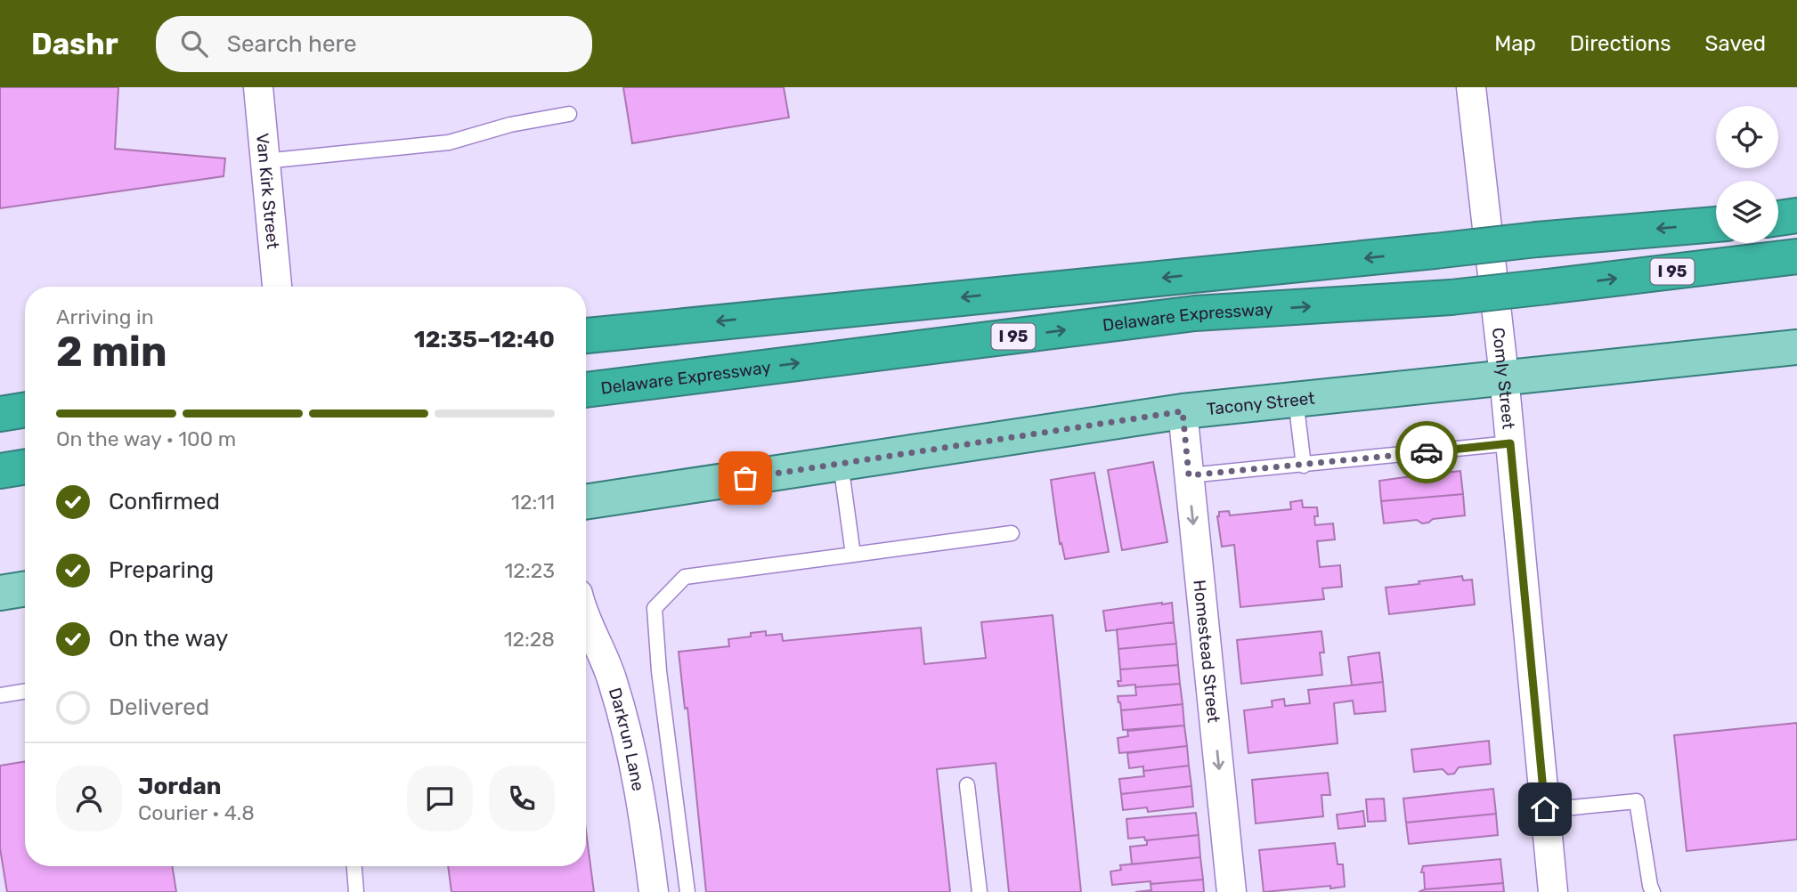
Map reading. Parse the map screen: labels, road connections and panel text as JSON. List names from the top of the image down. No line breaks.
{"streets":{"highway":["I 95","Delaware Expressway"],"main road":["Tacony Street"],"street":["Van Kirk Street","Comly Street","Homestead Street","Darkrun Lane"]},"crossings":[["Comly Street","Tacony Street"],["Tacony Street","Homestead Street"]],"one_way":["Homestead Street"],"page":{"header":"Dashr","search":"Search here","nav":["Map","Directions","Saved"],"heading":["2 min","Arriving in","12:35–12:40"],"panel":["Jordan","Courier · 4.8"],"bar":"On the way · 100 m","list":[["Confirmed","12:11"],["Preparing","12:23"],["On the way","12:28"],"Delivered"]}}
